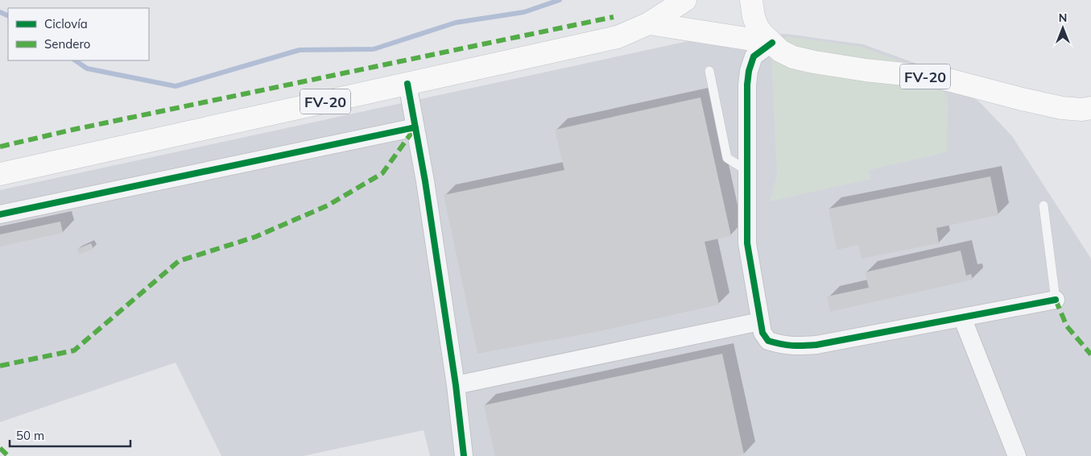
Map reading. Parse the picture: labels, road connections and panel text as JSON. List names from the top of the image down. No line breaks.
{"streets":{"main road":["FV-20"]},"legend":["Ciclovía","Sendero"],"scale_bar":"50 m","north":"top"}
